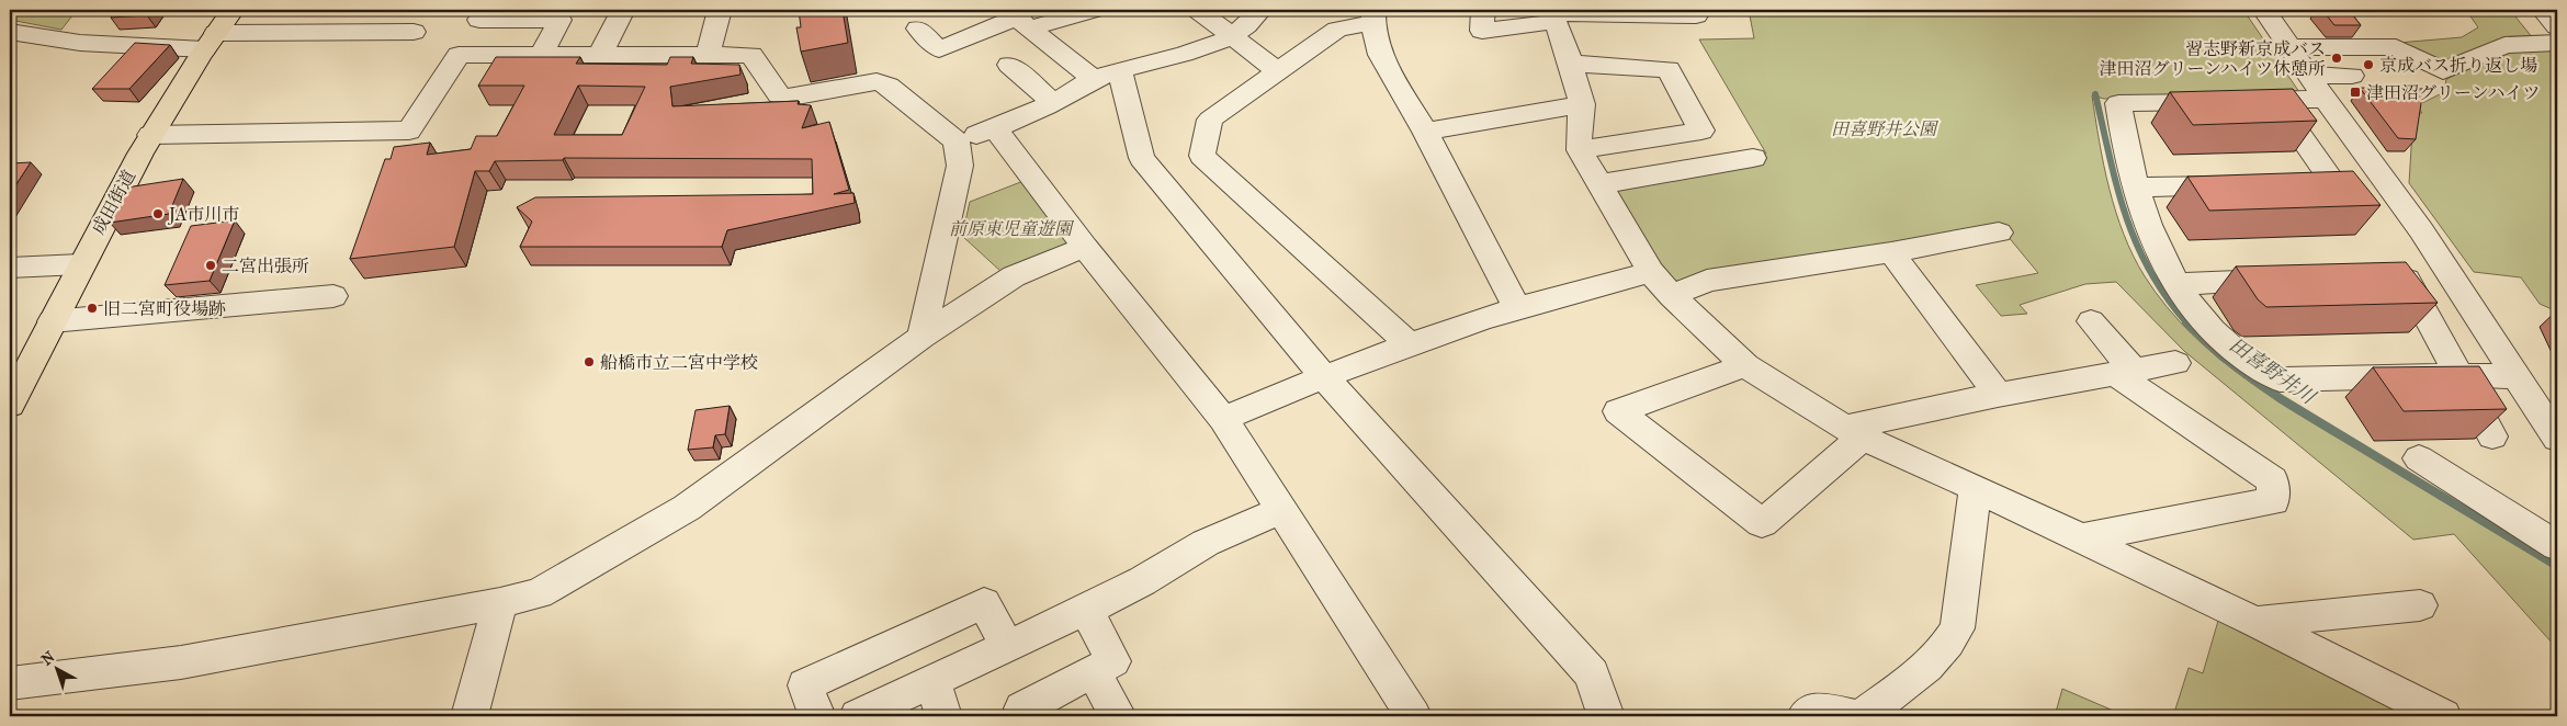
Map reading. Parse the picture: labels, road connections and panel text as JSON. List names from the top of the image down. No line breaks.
{"streets":{"highway":["成田街道"]},"water":["田喜野井川"],"parks":["田喜野井公園","前原東児童遊園"],"places":{"other":["習志野新京成バス 津田沼グリーンハイツ休憩所","京成バス折り返し場","JA市川市","二宮出張所","旧二宮町役場跡","船橋市立二宮中学校"],"transit":["津田沼グリーンハイツ"]},"north":"top left"}
